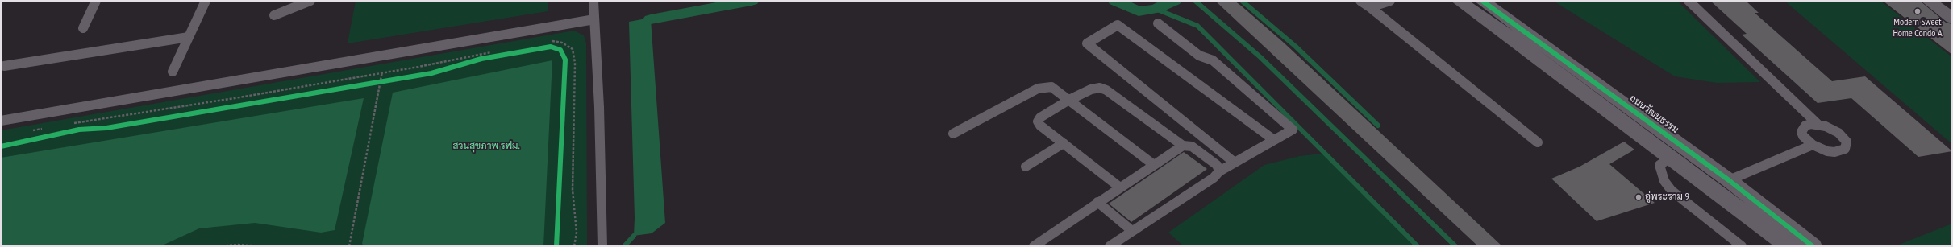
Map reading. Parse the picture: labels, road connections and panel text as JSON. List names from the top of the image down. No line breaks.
{"streets":{"street":["ถนนวัฒนธรรม"]},"parks":["สวนสุขภาพ รฟม."],"places":["Modern Sweet Home Condo A","อู่พระราม 9"]}
